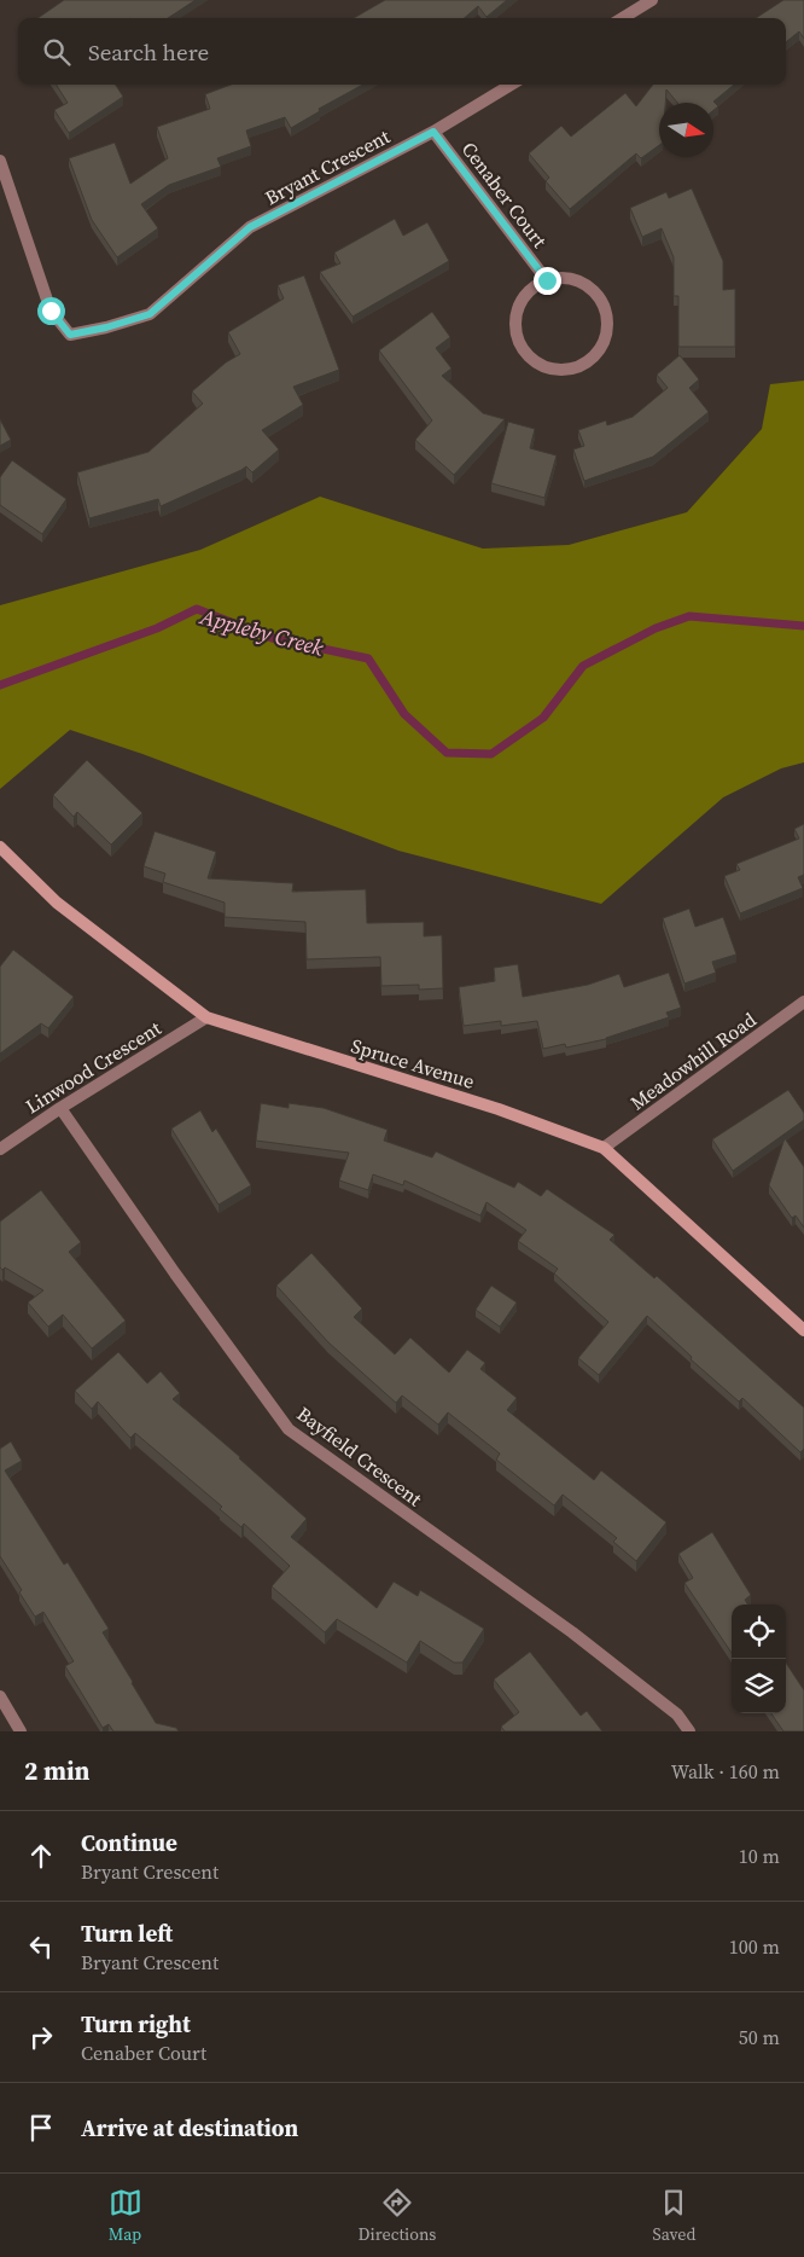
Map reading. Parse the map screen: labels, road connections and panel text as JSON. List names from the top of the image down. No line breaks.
{"streets":{"street":["Bryant Crescent","Cenaber Court","Meadowhill Road","Spruce Avenue","Linwood Crescent","Bayfield Crescent"]},"crossings":[["Bryant Crescent","Cenaber Court"],["Meadowhill Road","Spruce Avenue"],["Spruce Avenue","Linwood Crescent"],["Linwood Crescent","Bayfield Crescent"]],"water":["Appleby Creek"],"north":"right","page":{"search":"Search here","heading":["2 min","Walk · 160 m"],"list":[["Continue","Bryant Crescent","10 m"],["Turn left","Bryant Crescent","100 m"],["Turn right","Cenaber Court","50 m"],"Arrive at destination"],"nav":["Map","Directions","Saved"]}}
